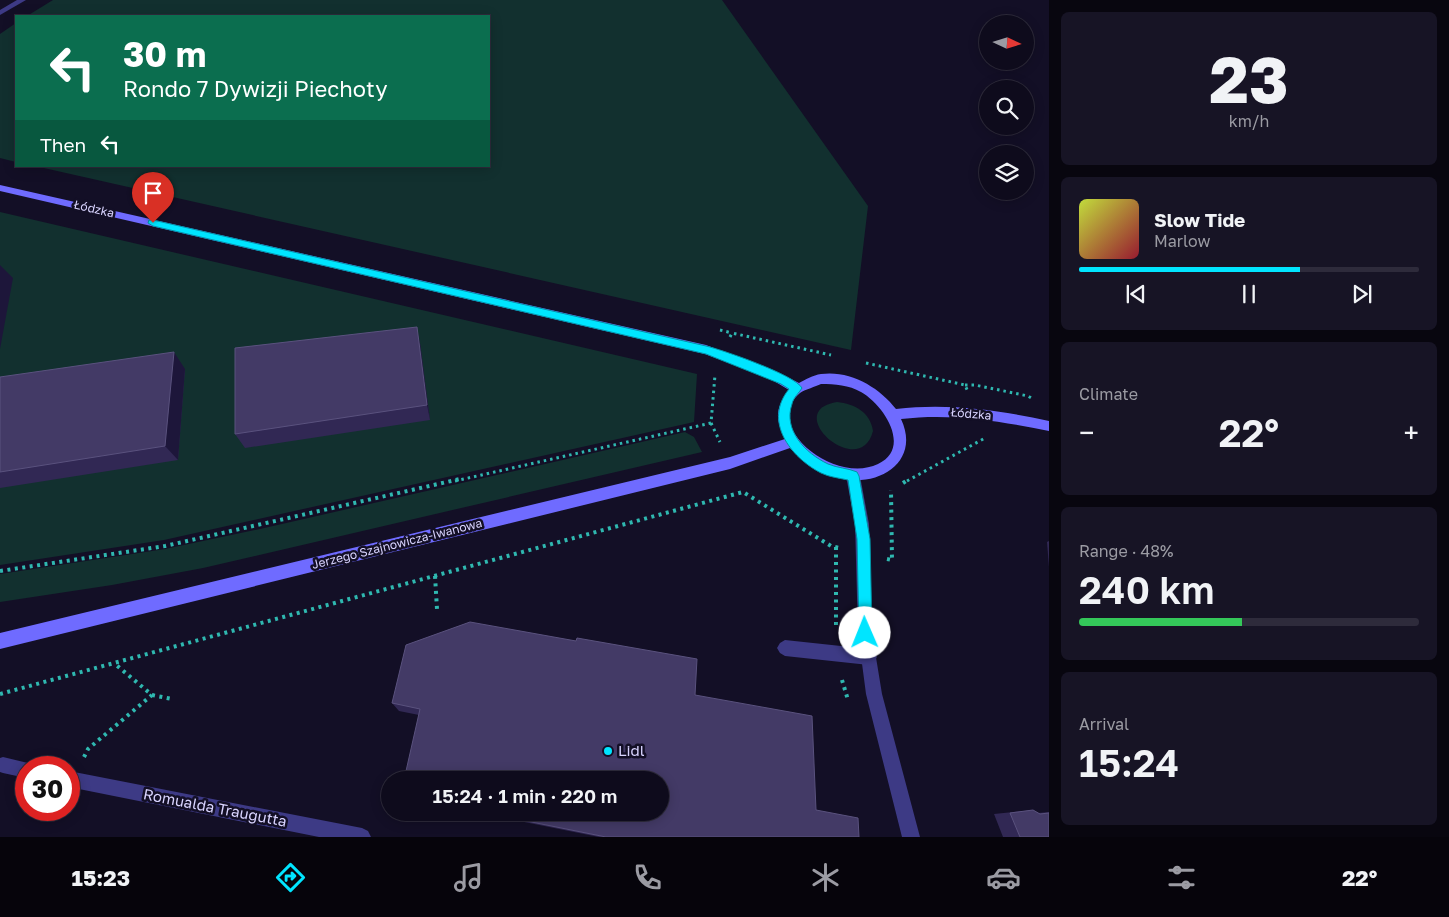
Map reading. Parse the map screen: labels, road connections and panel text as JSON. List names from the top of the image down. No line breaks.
{"streets":{"street":["Łódzka","Jerzego Szajnowicza-Iwanowa","Romualda Traugutta"]},"crossings":[["Łódzka","Jerzego Szajnowicza-Iwanowa"]],"places":["Lidl"],"north":"right","page":{"tile":[["23","km/h"],"Climate",["Range · 48%","240 km"],["Arrival","15:24"]],"turn":["30 m","Rondo 7 Dywizji Piechoty"],"then":"Then","song":["Slow Tide","Marlow"],"heat":["−","22°","+"],"limit":"30","trip":"15:24 · 1 min · 220 m","tabs":["15:23","22°"]}}
